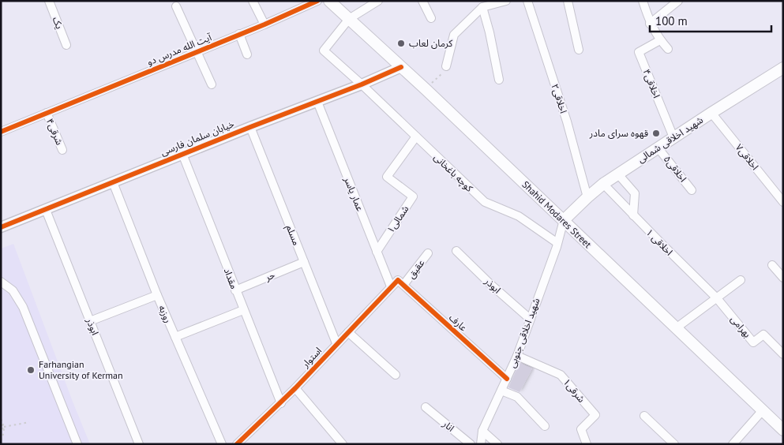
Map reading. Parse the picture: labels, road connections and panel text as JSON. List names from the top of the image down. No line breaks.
{"streets":{"main road":["شهید اخلاقی شمالی","Shahid Modares Street"],"street":["یک","آیت الله مدرس دو","اخلاقی۴","اخلاقی۲","شرقی۴","خیابان سلمان فارسی","اخلاقی۷","اخلاقی۵","کوچه باغخانی","عمار یاسر","شمالی۱","مسلم","اخلاقی ۱","عقیق","حر","مقداد","ابوذر","روزبه","عارف","بهرامی","شهید اخلاقی جنوبی","استوار","شرقی۱","انار"]},"crossings":[["آیت الله مدرس دو","شرقی۴"],["اخلاقی۴","شهید اخلاقی شمالی"],["اخلاقی۲","شهید اخلاقی شمالی"],["خیابان سلمان فارسی","کوچه باغخانی"],["خیابان سلمان فارسی","عمار یاسر"],["خیابان سلمان فارسی","Shahid Modares Street"],["خیابان سلمان فارسی","مسلم"],["خیابان سلمان فارسی","مقداد"],["خیابان سلمان فارسی","ابوذر"],["خیابان سلمان فارسی","روزبه"],["شهید اخلاقی شمالی","اخلاقی۷"],["شهید اخلاقی شمالی","اخلاقی۵"],["شهید اخلاقی شمالی","Shahid Modares Street"],["شهید اخلاقی شمالی","اخلاقی ۱"],["شهید اخلاقی شمالی","شهید اخلاقی جنوبی"],["کوچه باغخانی","Shahid Modares Street"],["کوچه باغخانی","شمالی۱"],["کوچه باغخانی","شهید اخلاقی جنوبی"],["عمار یاسر","شمالی۱"],["عمار یاسر","استوار"],["Shahid Modares Street","شهید اخلاقی جنوبی"],["مسلم","حر"],["مسلم","استوار"],["اخلاقی ۱","بهرامی"],["عقیق","عارف"],["عقیق","استوار"],["حر","مقداد"],["مقداد","استوار"],["ابوذر","شهید اخلاقی جنوبی"],["عارف","شهید اخلاقی جنوبی"],["عارف","استوار"],["شهید اخلاقی جنوبی","شرقی۱"]],"places":["کرمان لعاب","قهوه سرای مادر","Farhangian University of Kerman"],"scale_bar":"100 m"}
